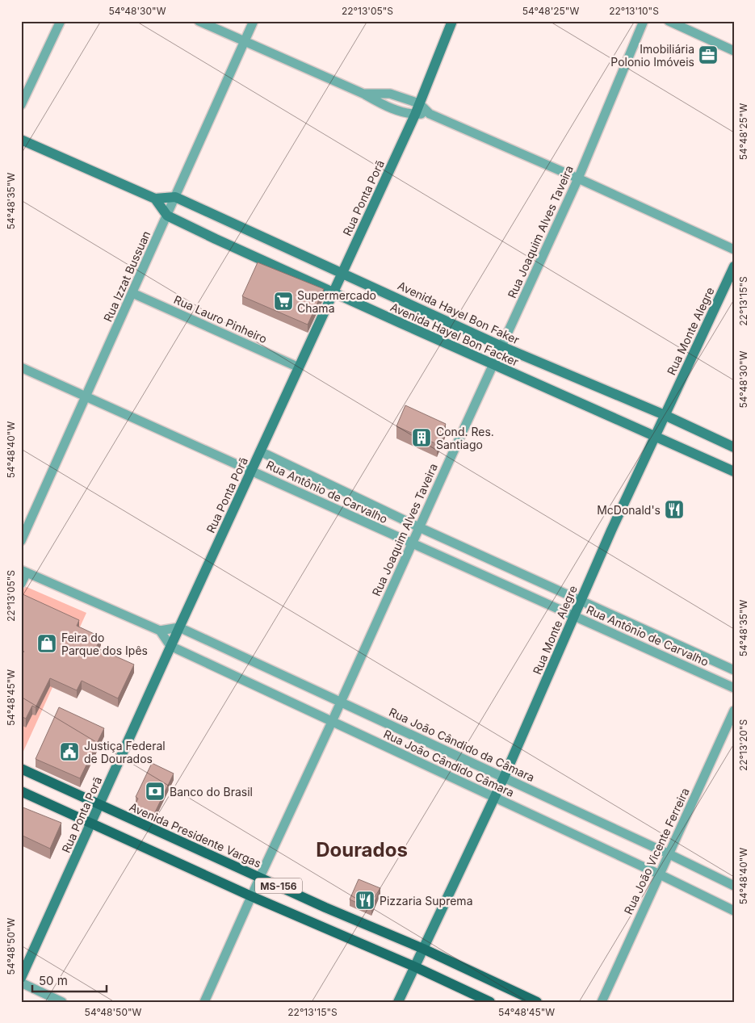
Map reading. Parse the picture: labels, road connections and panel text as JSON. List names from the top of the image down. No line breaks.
{"streets":{"main road":["Avenida Presidente Vargas","MS-156"],"street":["Rua Ponta Porã","Rua Joaquim Alves Taveira","Rua Izzat Bussuan","Avenida Hayel Bon Faker","Rua Lauro Pinheiro","Rua Monte Alegre","Avenida Hayel Bon Facker","Rua Antônio de Carvalho","Rua João Cândido da Câmara","Rua João Cândido Câmara","Rua João Vicente Ferreira"]},"crossings":[["Rua Ponta Porã","Avenida Hayel Bon Faker"],["Rua Ponta Porã","Rua Lauro Pinheiro"],["Rua Ponta Porã","Avenida Hayel Bon Facker"],["Rua Ponta Porã","Rua Antônio de Carvalho"],["Rua Ponta Porã","Rua João Cândido da Câmara"],["Rua Ponta Porã","Rua João Cândido Câmara"],["Rua Ponta Porã","Avenida Presidente Vargas"],["Rua Joaquim Alves Taveira","Avenida Hayel Bon Faker"],["Rua Joaquim Alves Taveira","Avenida Hayel Bon Facker"],["Rua Joaquim Alves Taveira","Rua Antônio de Carvalho"],["Rua Joaquim Alves Taveira","Rua João Cândido da Câmara"],["Rua Joaquim Alves Taveira","Rua João Cândido Câmara"],["Rua Joaquim Alves Taveira","Avenida Presidente Vargas"],["Rua Izzat Bussuan","Avenida Hayel Bon Faker"],["Rua Izzat Bussuan","Rua Lauro Pinheiro"],["Rua Izzat Bussuan","Avenida Hayel Bon Facker"],["Rua Izzat Bussuan","Rua Antônio de Carvalho"],["Avenida Hayel Bon Faker","Rua Monte Alegre"],["Rua Monte Alegre","Avenida Hayel Bon Facker"],["Rua Monte Alegre","Rua Antônio de Carvalho"],["Rua Monte Alegre","Rua João Cândido da Câmara"],["Rua Monte Alegre","Rua João Cândido Câmara"],["Rua Monte Alegre","Avenida Presidente Vargas"],["Rua João Cândido da Câmara","Rua João Vicente Ferreira"],["Rua João Cândido Câmara","Rua João Vicente Ferreira"]],"districts":["Dourados"],"places":{"office":["Imobiliária Polonio Imóveis"],"supermarket":["Supermercado Chama"],"building":["Cond. Res. Santiago"],"restaurant":["McDonald's","Pizzaria Suprema"],"shop":["Feira do Parque dos Ipês"],"public building":["Justiça Federal de Dourados"],"bank":["Banco do Brasil"]},"scale_bar":"50 m","coordinates":["54°48'30\"W","22°13'05\"S","54°48'25\"W","22°13'10\"S","54°48'35\"W","22°13'15\"S","54°48'40\"W","54°48'45\"W","22°13'20\"S","54°48'50\"W"]}
